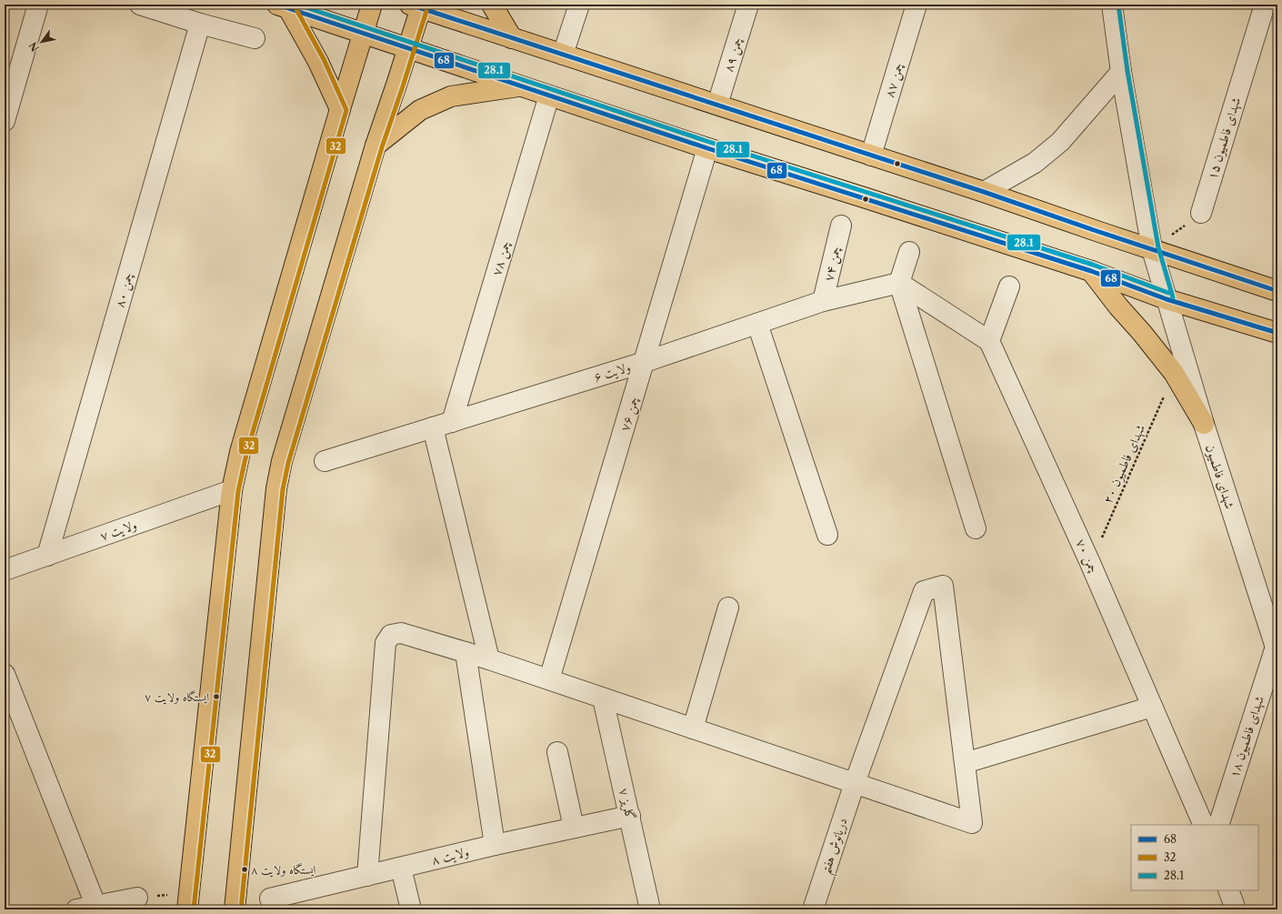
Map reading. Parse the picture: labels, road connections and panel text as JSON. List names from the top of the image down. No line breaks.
{"streets":{"street":["چمن ۸۹","چمن ۸۷","شهدای فاطمیون ۱۵","چمن ۷۸","چمن ۷۴","چمن ۸۰","ولایت ۶","چمن ۷۶","شهدای فاطمیون","ولایت ۷","چمن ۷۰","شهدای فاطمیون ۱۸","گلریز ۷","دریانوش هفتم","ولایت ۸"],"path":["شهدای فاطمیون ۲۰"]},"crossings":[["چمن ۷۸","ولایت ۶"],["چمن ۷۴","ولایت ۶"],["چمن ۸۰","ولایت ۷"],["ولایت ۶","چمن ۷۶"],["شهدای فاطمیون ۲۰","چمن ۷۰"],["شهدای فاطمیون","شهدای فاطمیون ۱۸"],["گلریز ۷","ولایت ۸"]],"places":["ایستگاه ولایت ۷","ایستگاه ولایت ۸"],"lines":["transit line 68","transit line 32","transit line 28.1"],"legend":["68","32","28.1"],"north":"bottom left"}
